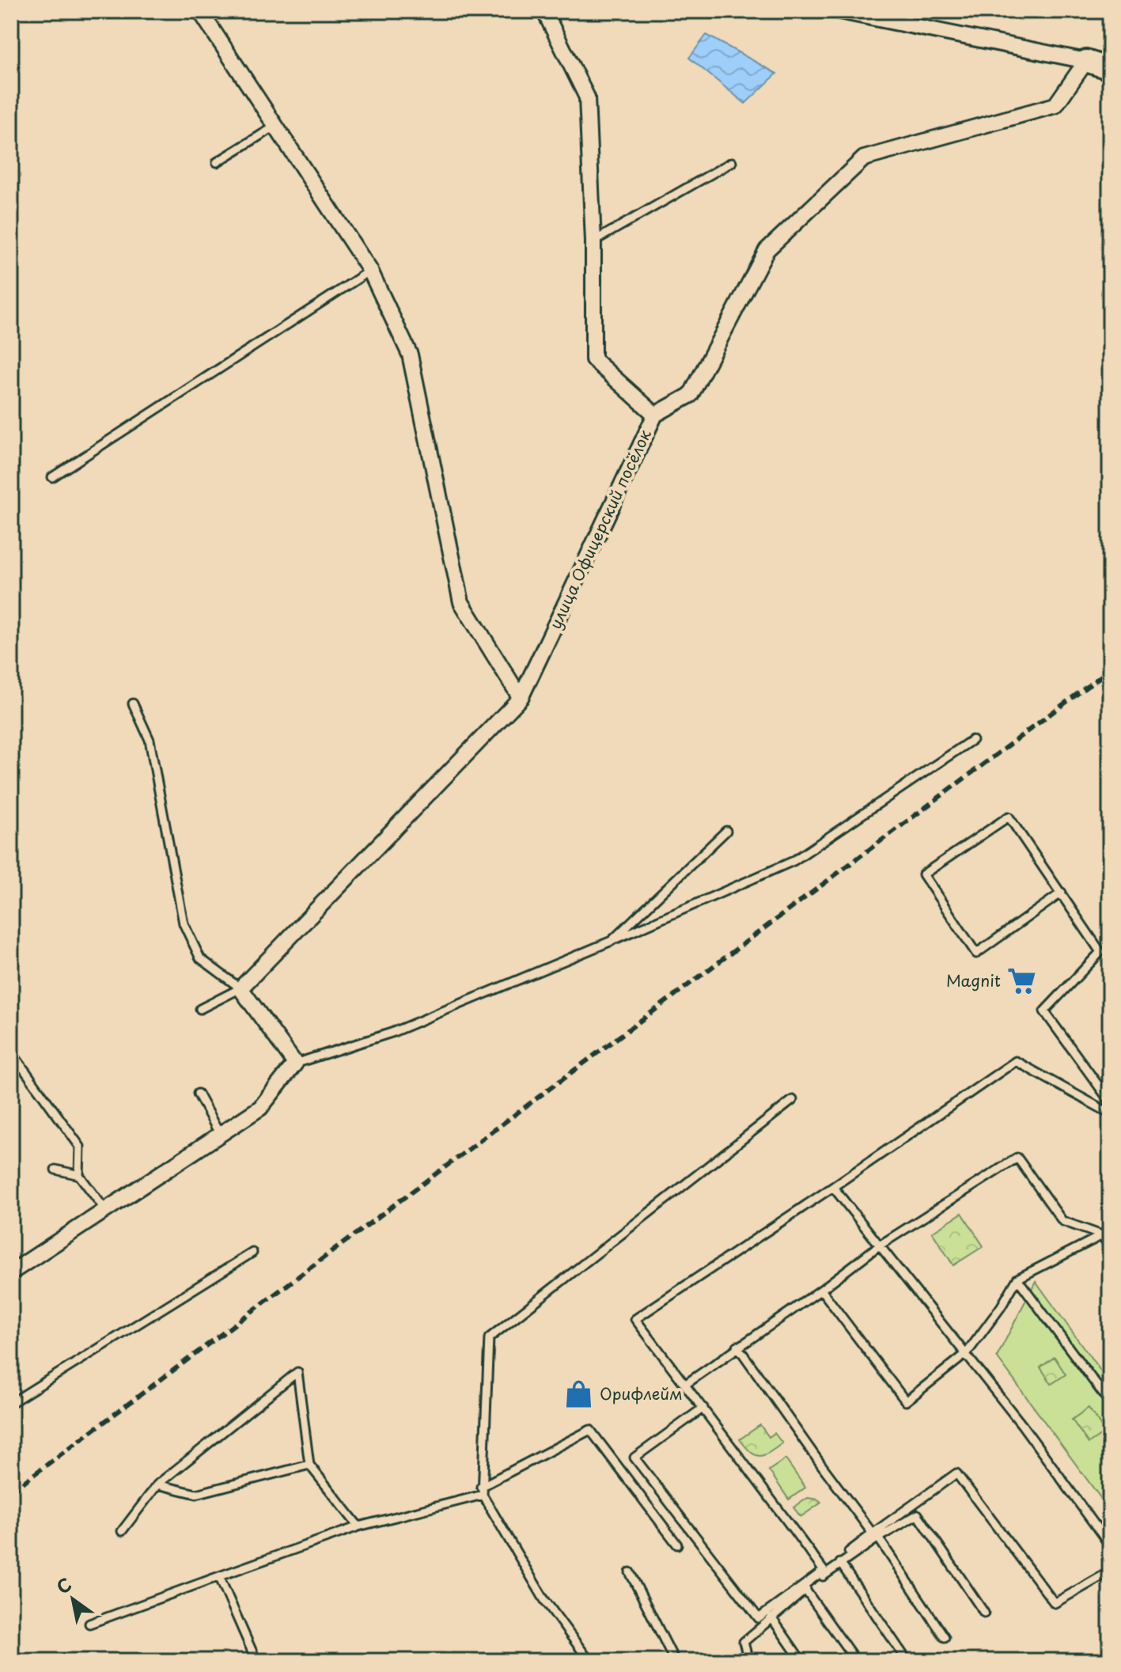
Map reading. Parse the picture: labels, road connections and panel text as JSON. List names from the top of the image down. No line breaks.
{"streets":{"street":["улица Офицерский посёлок"]},"places":{"supermarket":["Magnit"],"shop":["Орифлейм"]},"north":"top left"}
